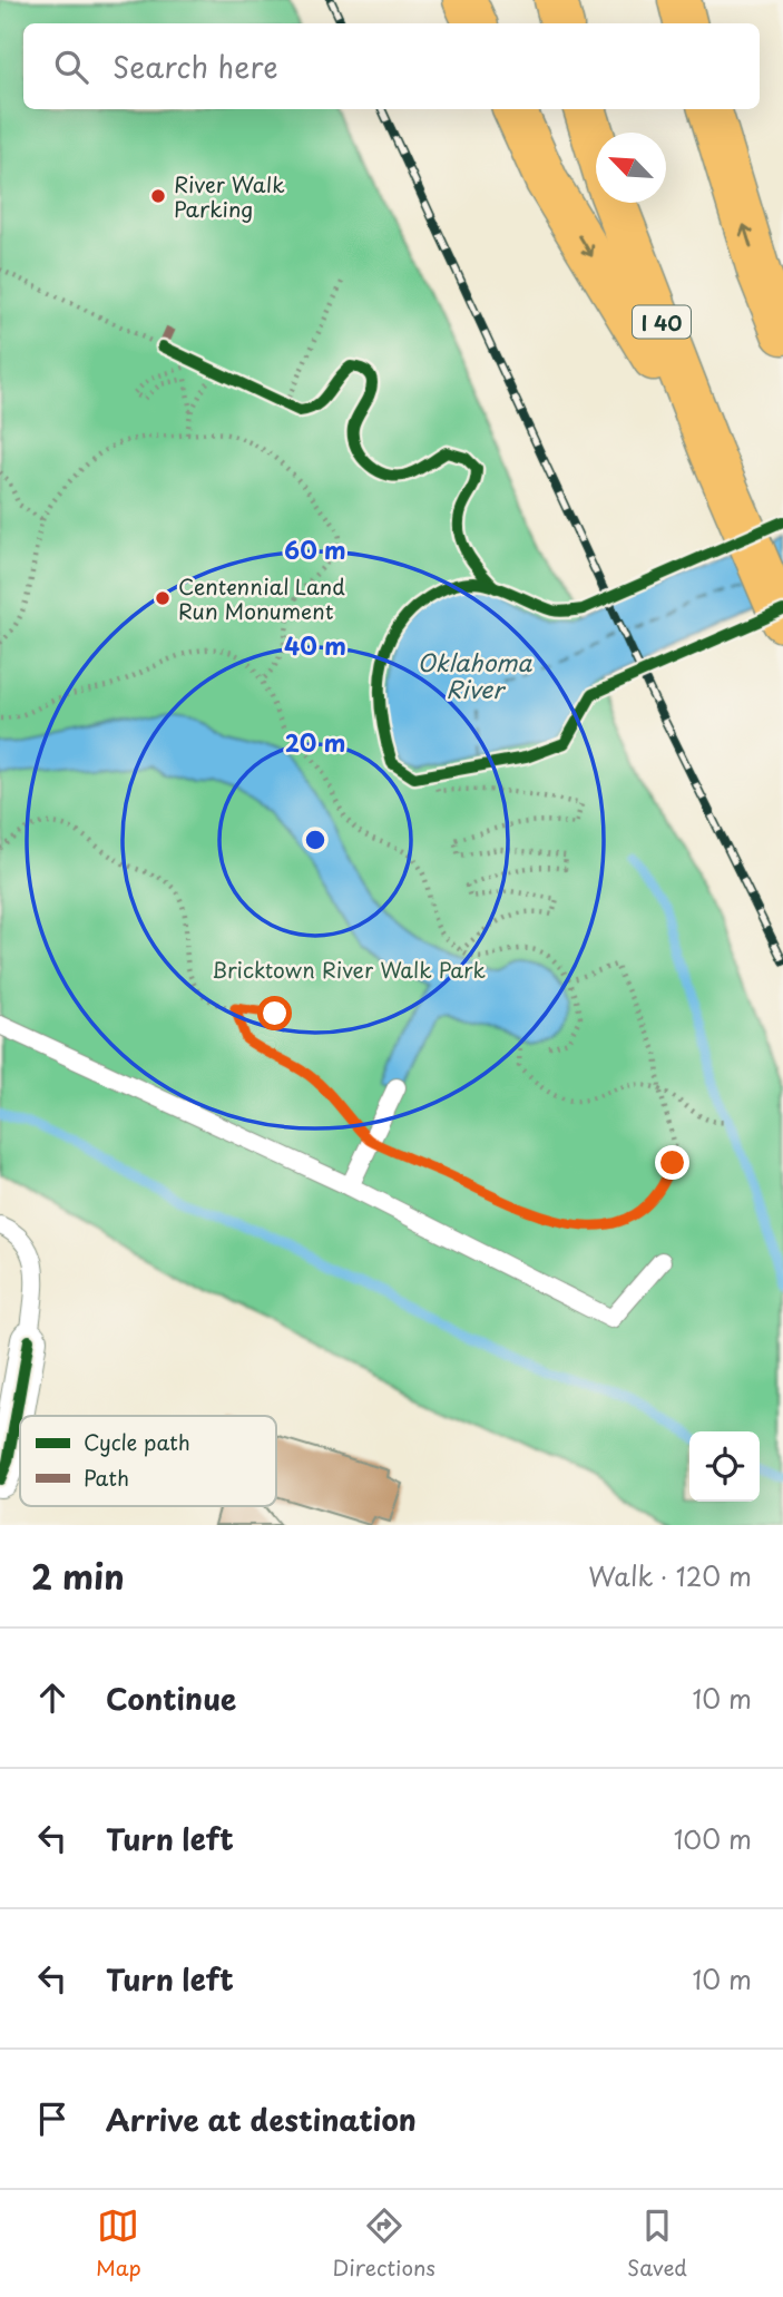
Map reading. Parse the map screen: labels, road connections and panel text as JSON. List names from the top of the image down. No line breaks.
{"streets":{"highway":["I 40"]},"water":["Oklahoma River"],"parks":["Bricktown River Walk Park"],"places":["River Walk Parking","Centennial Land Run Monument"],"legend":["Cycle path","Path"],"north":"top left","page":{"search":"Search here","heading":["2 min","Walk · 120 m"],"list":[["Continue","10 m"],["Turn left","100 m"],["Turn left","10 m"],"Arrive at destination"],"nav":["Map","Directions","Saved"]},"rings":["60 m","40 m","20 m"]}
